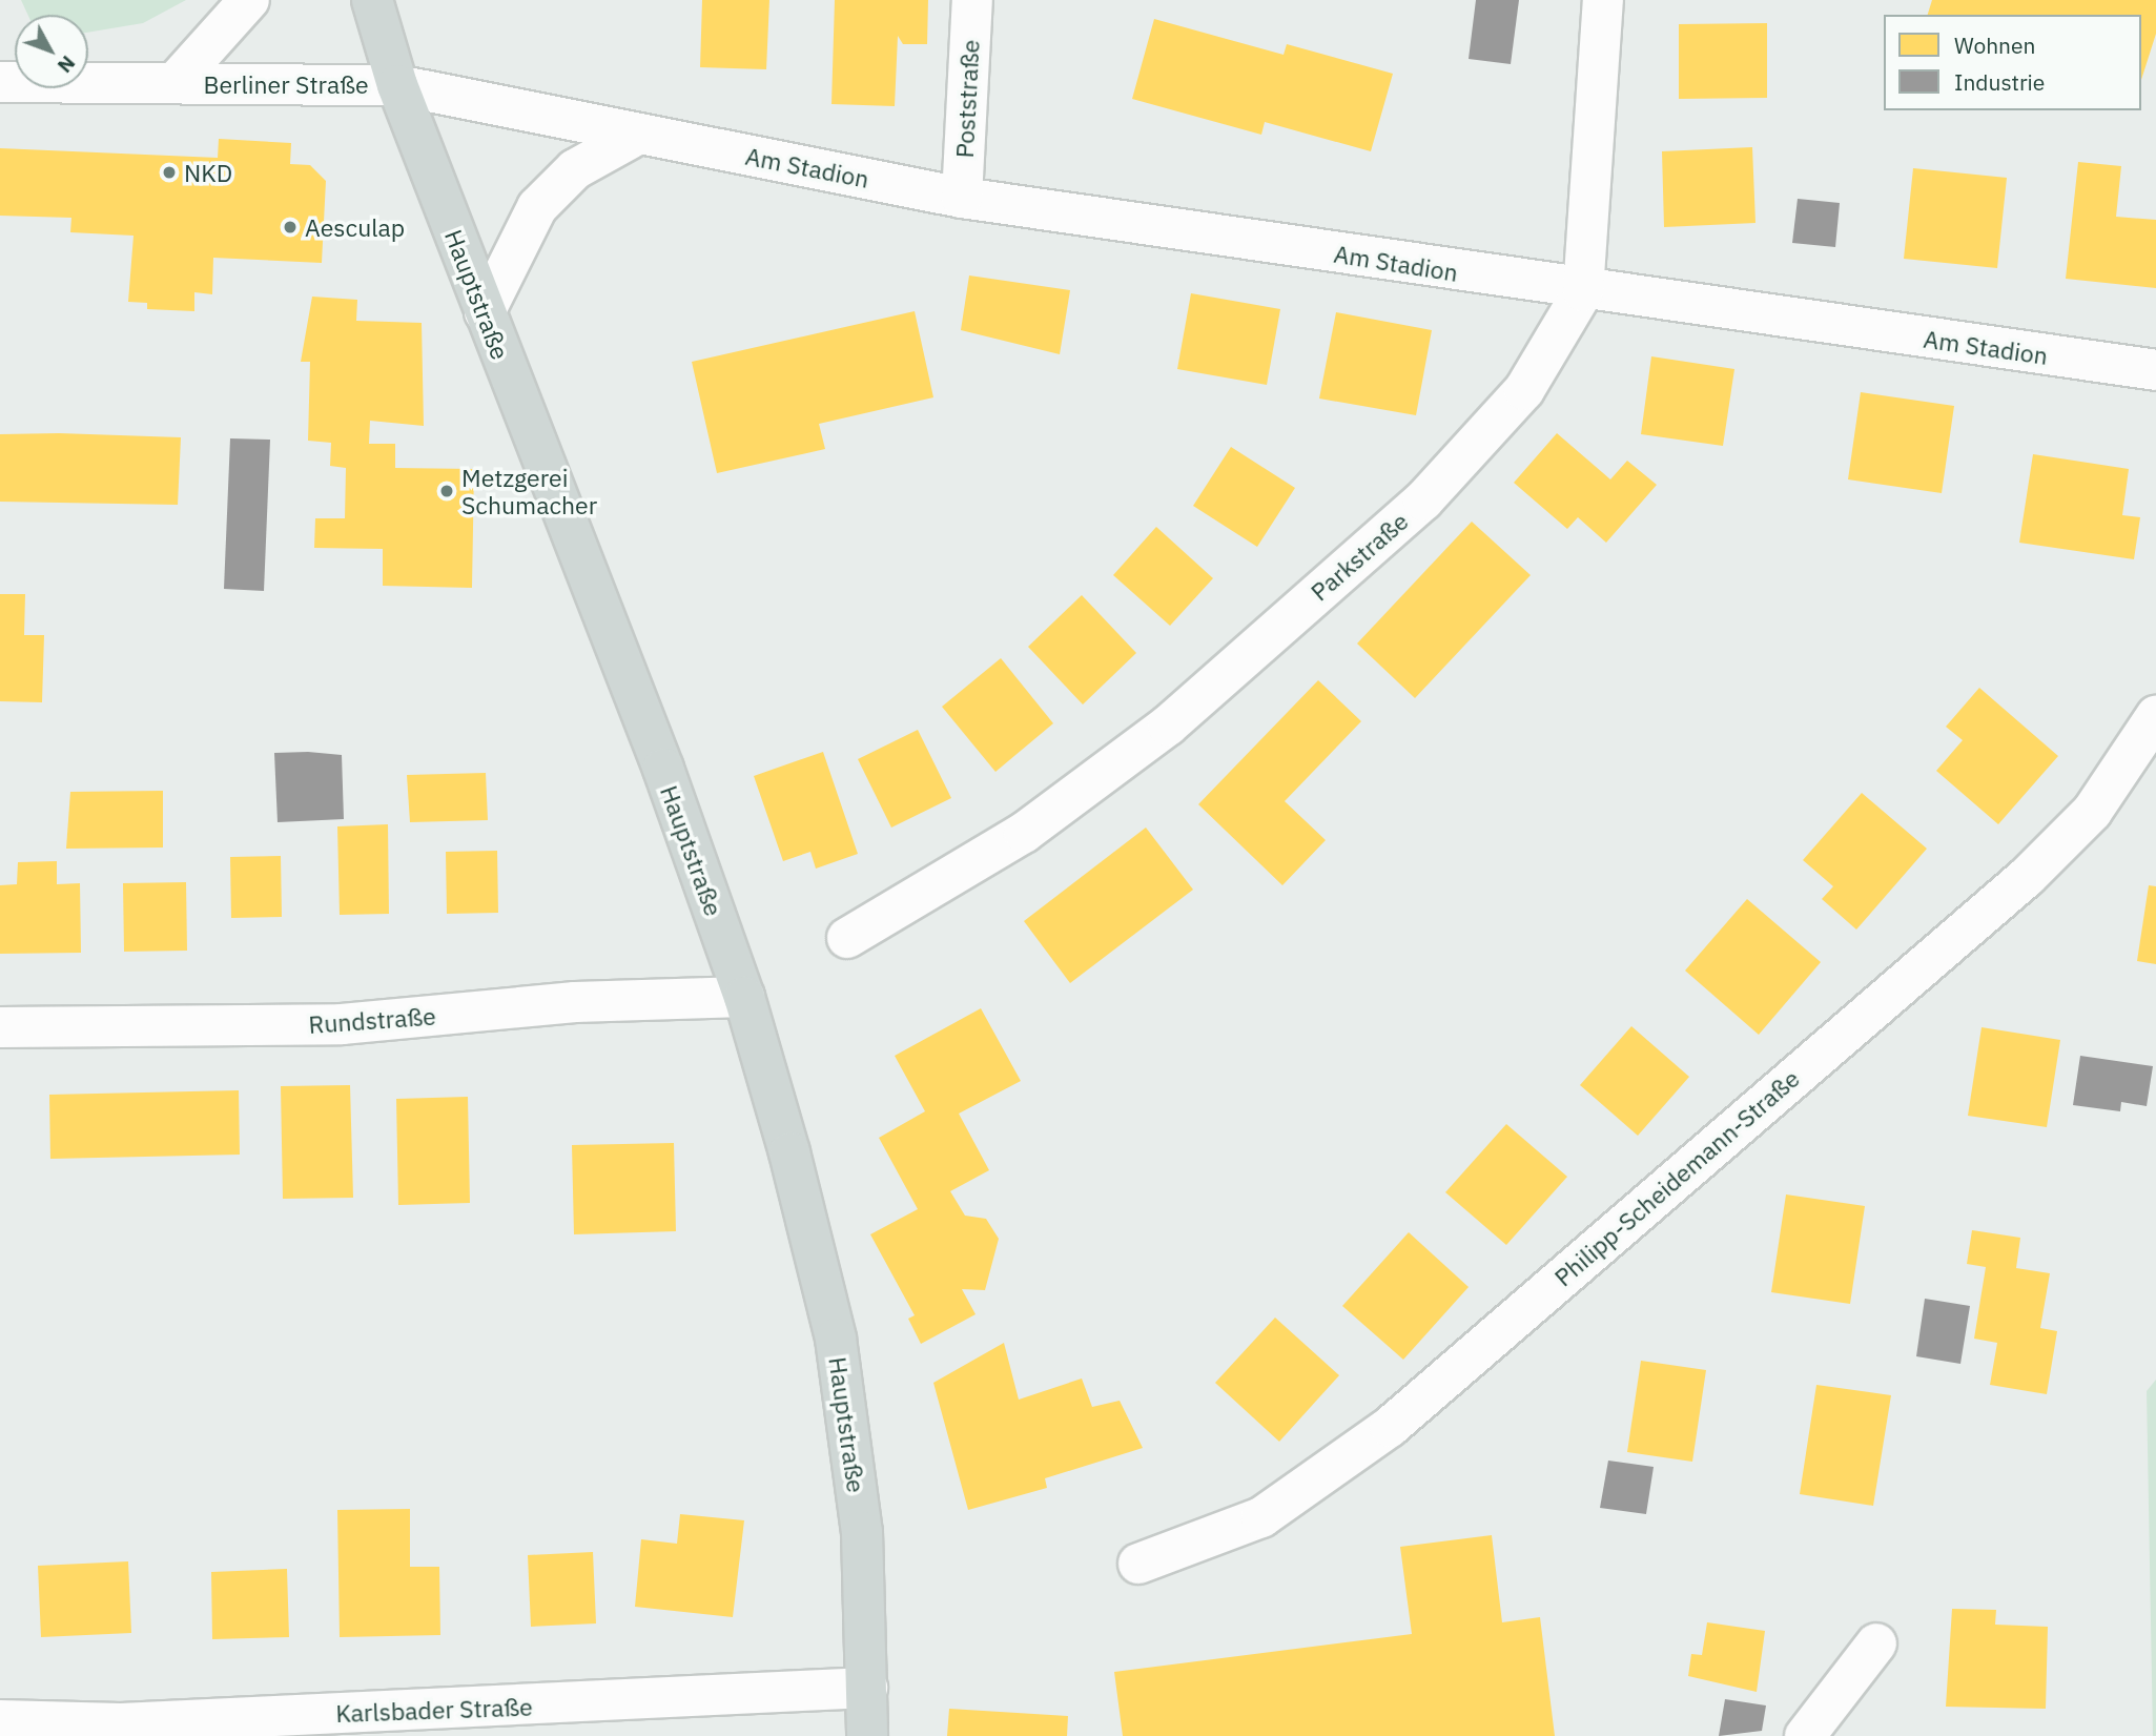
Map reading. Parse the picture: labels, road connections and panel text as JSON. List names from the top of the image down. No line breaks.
{"streets":{"main road":["Hauptstraße"],"street":["Berliner Straße","Poststraße","Am Stadion","Parkstraße","Rundstraße","Philipp-Scheidemann-Straße","Karlsbader Straße"]},"crossings":[["Berliner Straße","Am Stadion"],["Berliner Straße","Hauptstraße"],["Poststraße","Am Stadion"],["Am Stadion","Hauptstraße"],["Am Stadion","Parkstraße"],["Hauptstraße","Rundstraße"],["Hauptstraße","Karlsbader Straße"]],"places":["NKD","Aesculap","Metzgerei Schumacher"],"legend":["Wohnen","Industrie"],"north":"bottom right"}
